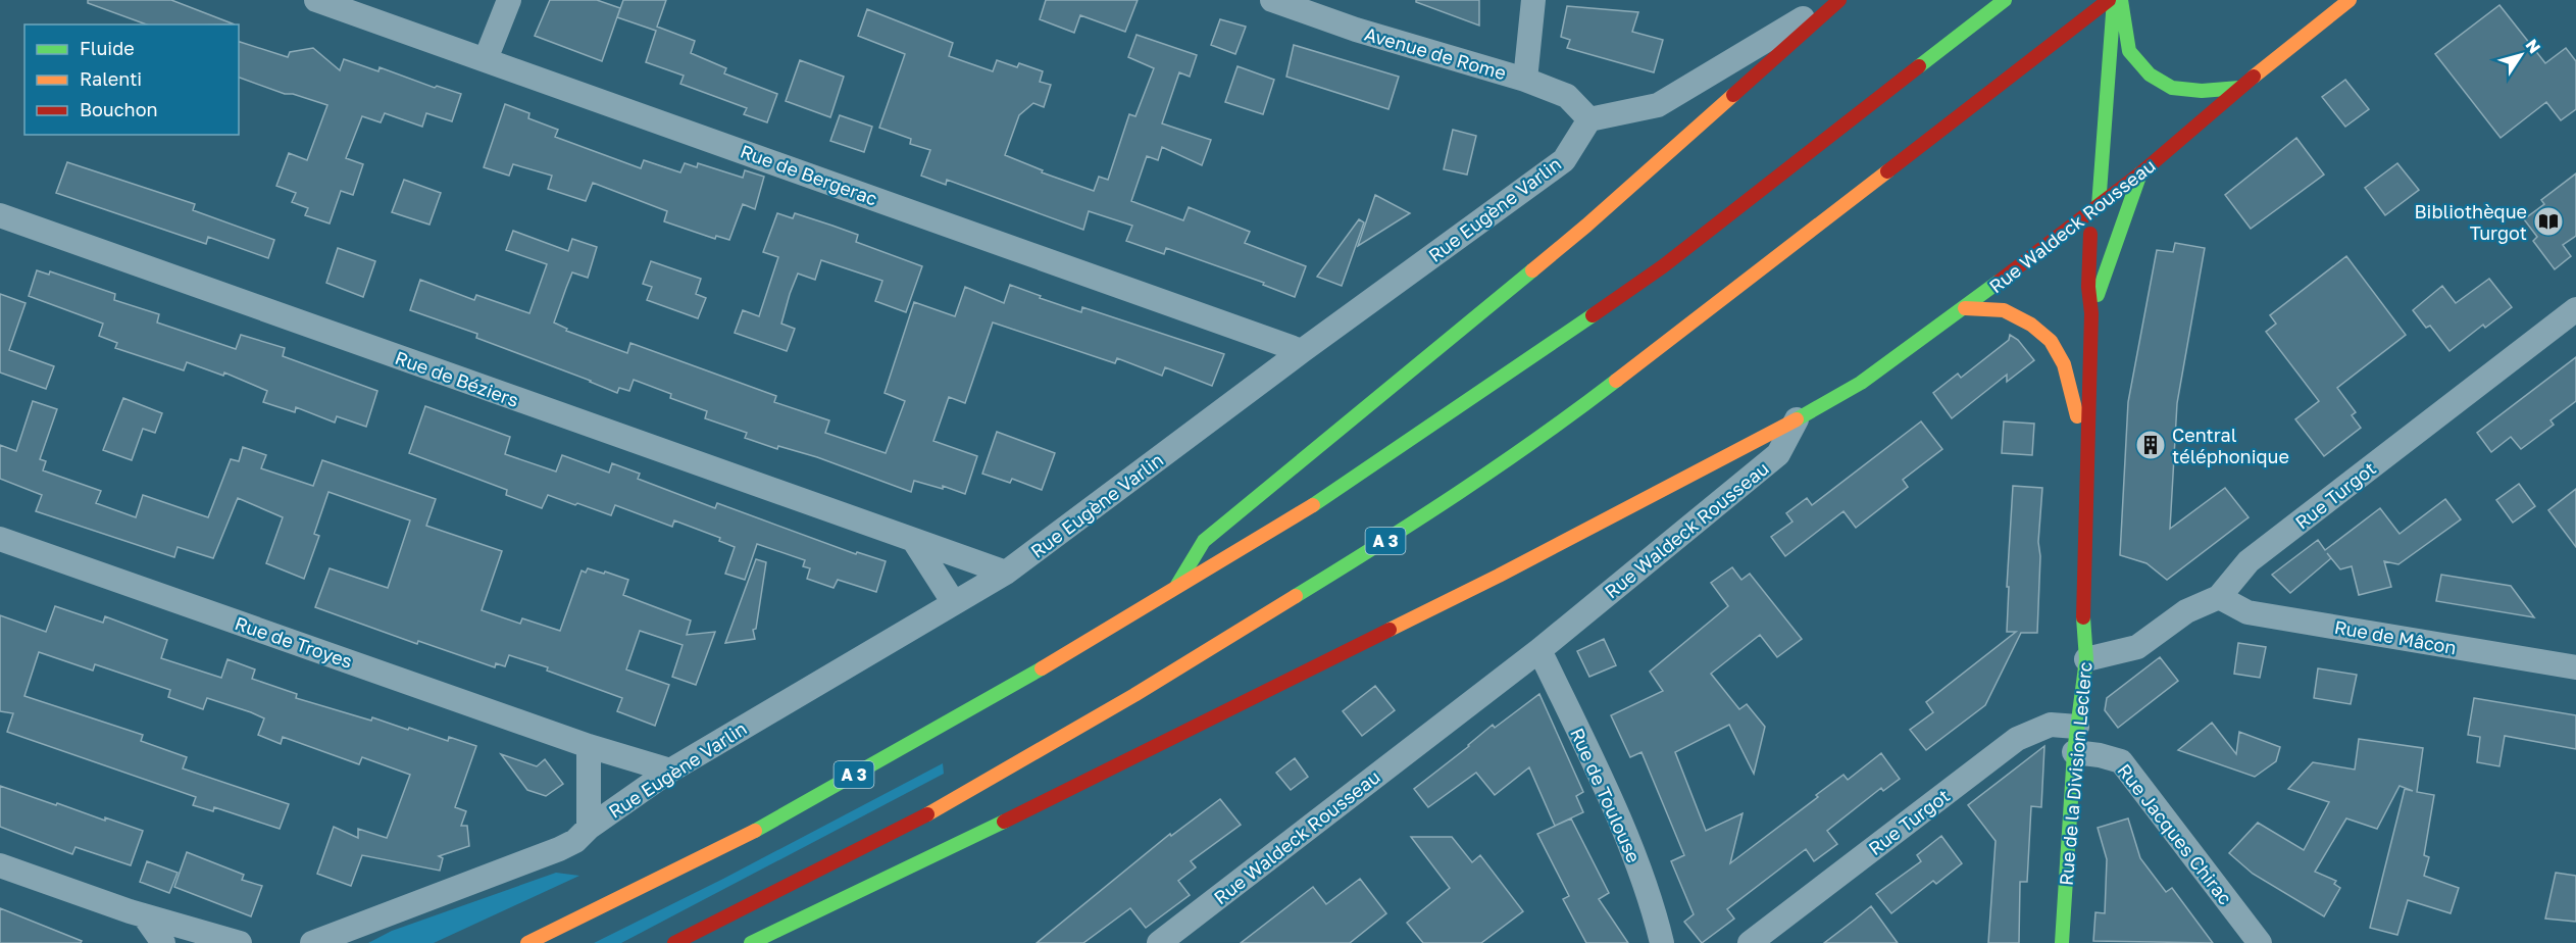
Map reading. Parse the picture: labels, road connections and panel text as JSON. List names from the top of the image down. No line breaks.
{"streets":{"main road":["Rue Waldeck Rousseau","A 3","Rue de la Division Leclerc"],"street":["Avenue de Rome","Rue de Bergerac","Rue Eugène Varlin","Rue de Béziers","Rue Turgot","Rue de Mâcon","Rue de Troyes","Rue de Toulouse","Rue Jacques Chirac"]},"crossings":[["Avenue de Rome","Rue Eugène Varlin"],["Rue de Bergerac","Rue Eugène Varlin"],["Rue Eugène Varlin","Rue de Béziers"],["Rue Eugène Varlin","Rue de Troyes"],["Rue Waldeck Rousseau","Rue de la Division Leclerc"],["Rue Waldeck Rousseau","Rue de Toulouse"],["Rue Turgot","Rue de Mâcon"],["Rue Turgot","Rue de la Division Leclerc"],["A 3","Rue de la Division Leclerc"],["Rue de la Division Leclerc","Rue Jacques Chirac"]],"places":{"library":["Bibliothèque Turgot"],"building":["Central téléphonique"]},"legend":["Fluide","Ralenti","Bouchon"],"north":"top right"}
